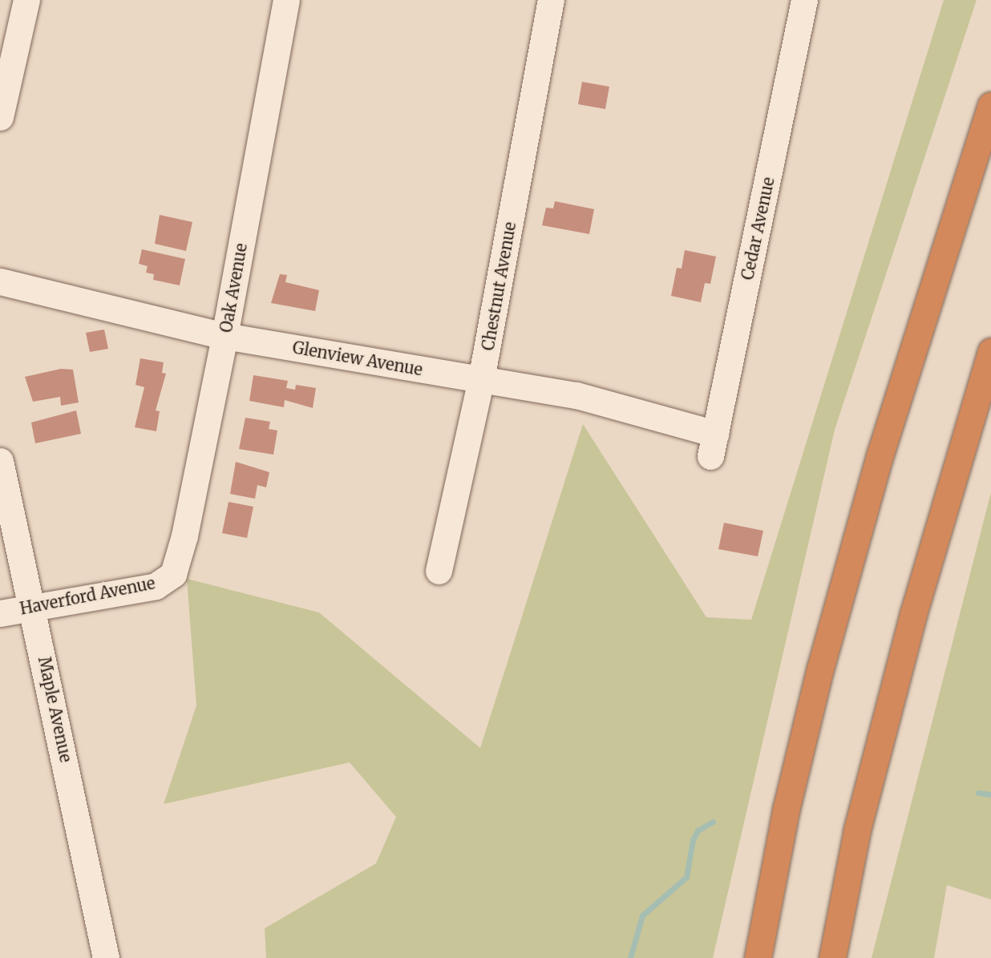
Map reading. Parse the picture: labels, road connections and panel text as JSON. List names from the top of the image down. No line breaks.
{"streets":{"street":["Cedar Avenue","Chestnut Avenue","Oak Avenue","Glenview Avenue","Haverford Avenue","Maple Avenue"]},"crossings":[["Cedar Avenue","Glenview Avenue"],["Chestnut Avenue","Glenview Avenue"],["Oak Avenue","Glenview Avenue"],["Oak Avenue","Haverford Avenue"],["Haverford Avenue","Maple Avenue"]]}
